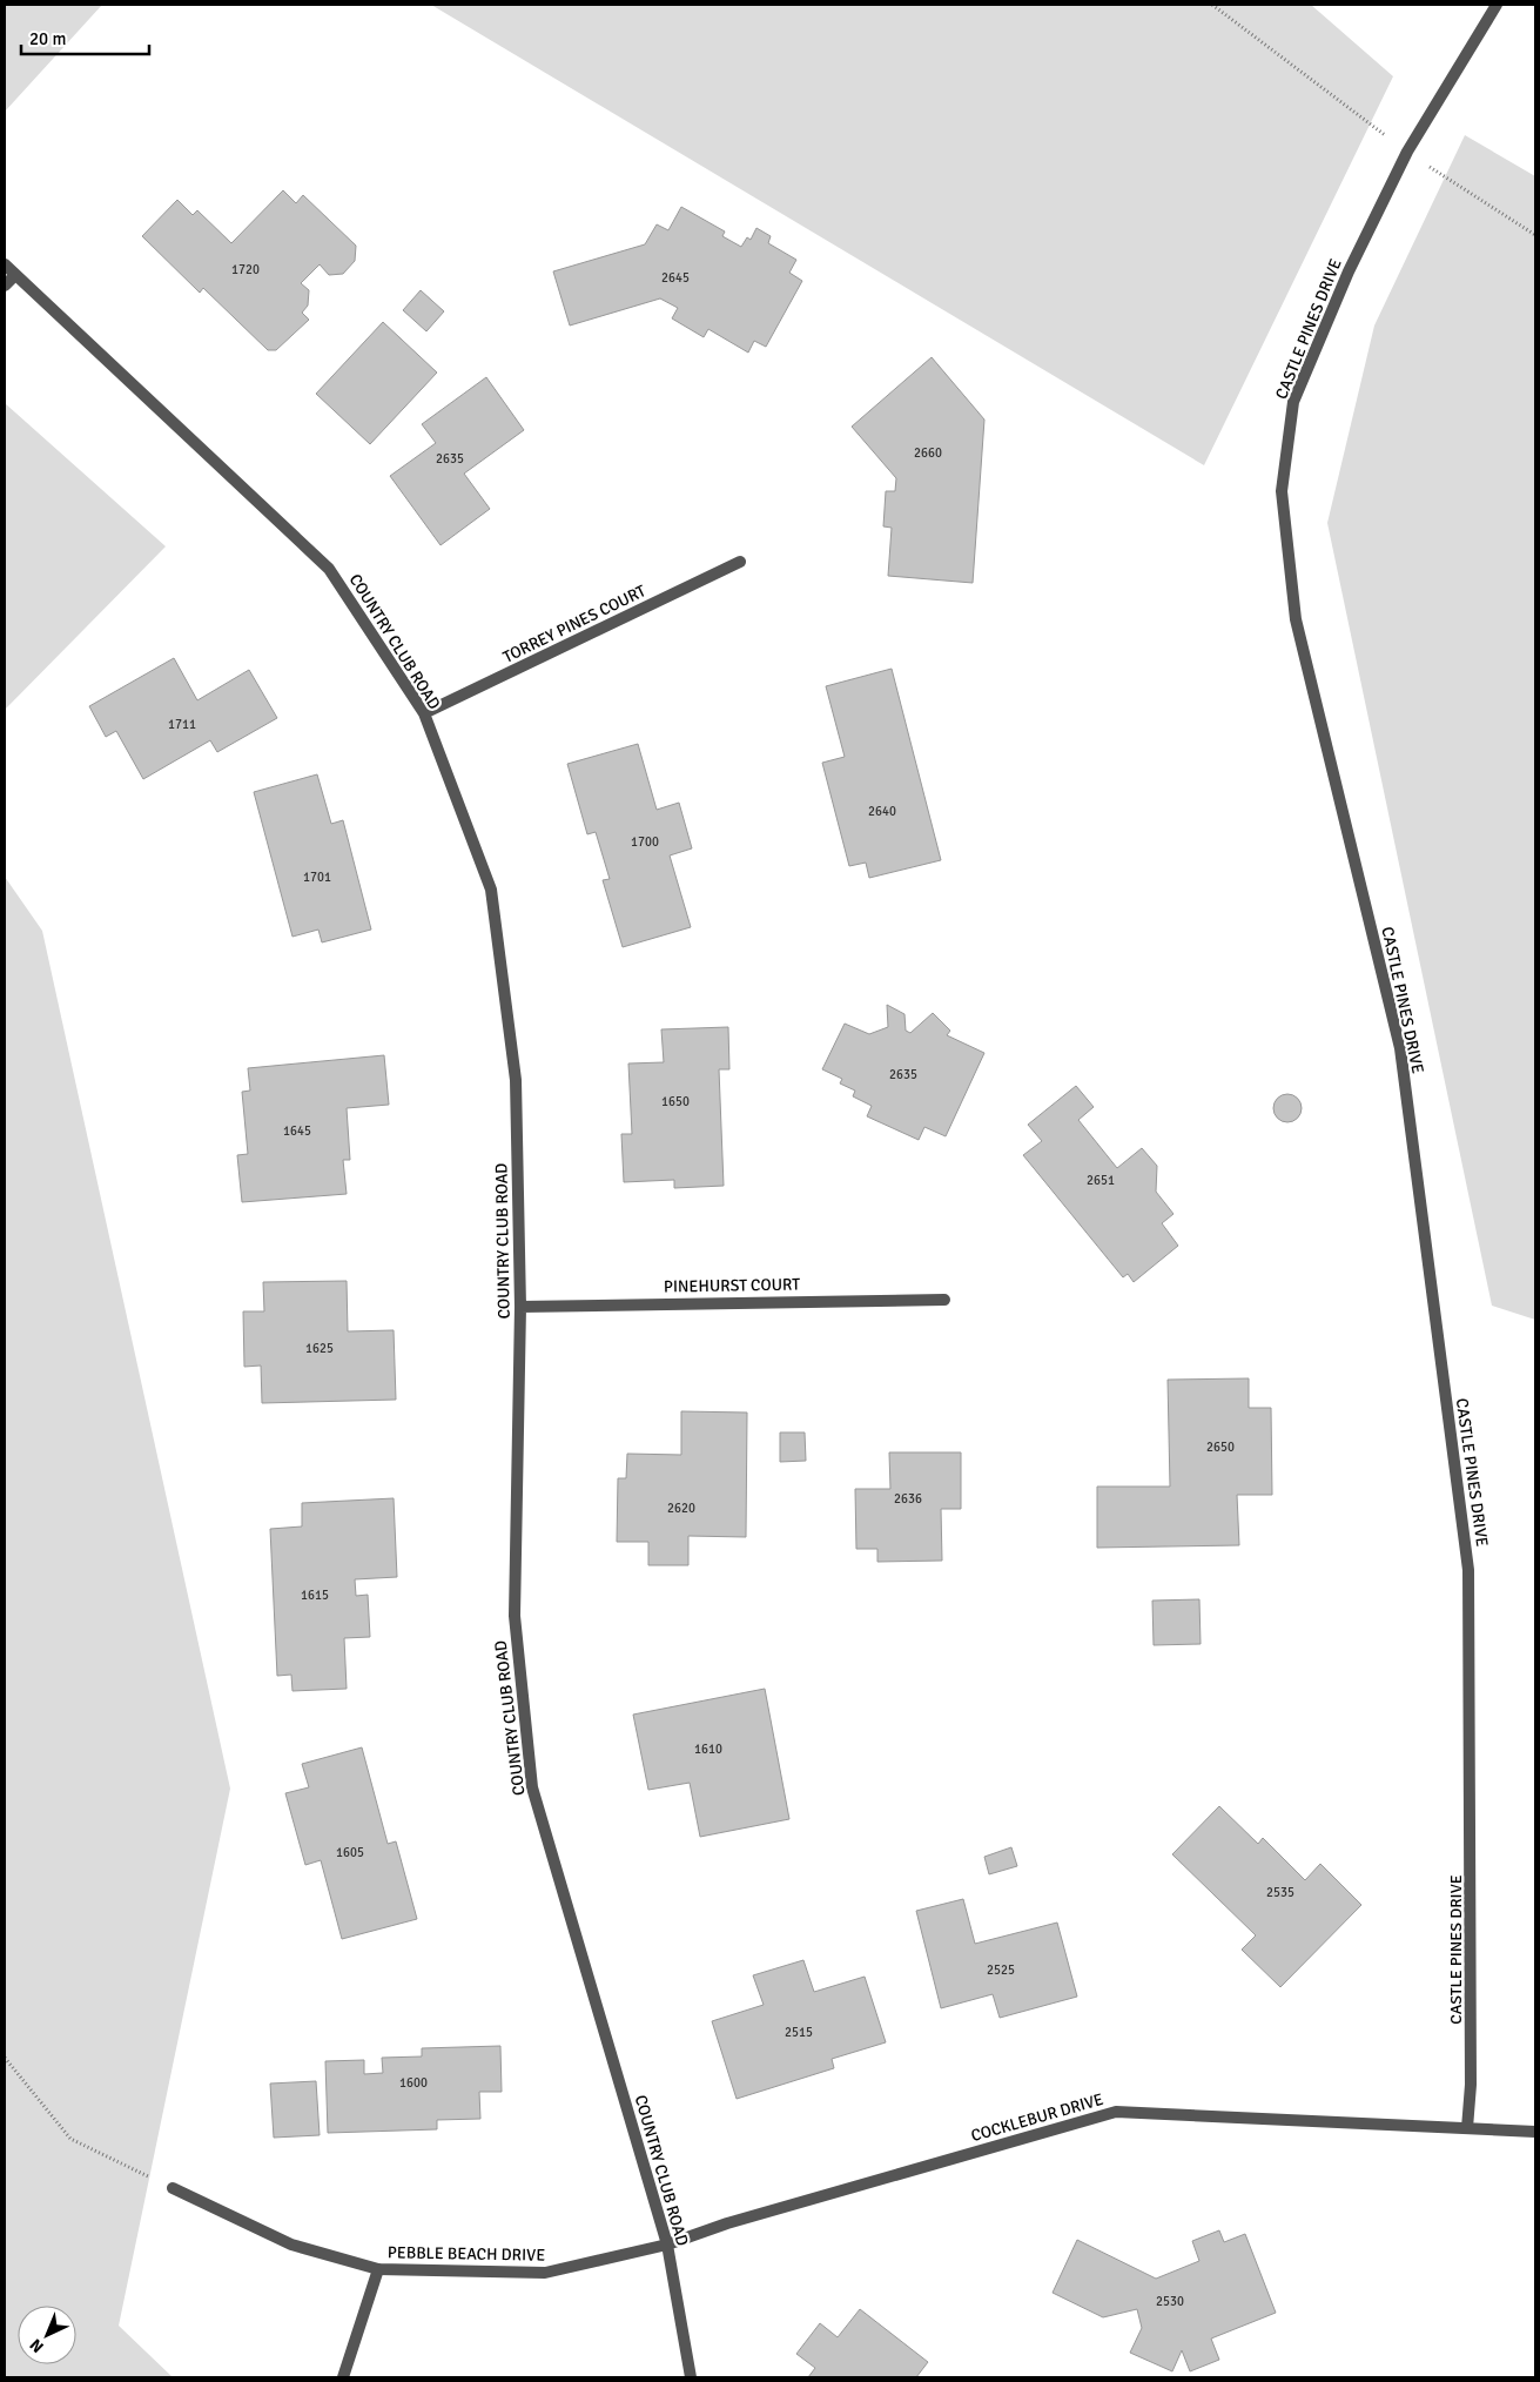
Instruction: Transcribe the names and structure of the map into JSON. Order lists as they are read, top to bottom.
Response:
{
  "streets": {
    "street": [
      "CASTLE PINES DRIVE",
      "TORREY PINES COURT",
      "COUNTRY CLUB ROAD",
      "PINEHURST COURT",
      "COCKLEBUR DRIVE",
      "PEBBLE BEACH DRIVE"
    ]
  },
  "crossings": [
    ["CASTLE PINES DRIVE", "COCKLEBUR DRIVE"],
    ["TORREY PINES COURT", "COUNTRY CLUB ROAD"],
    ["COUNTRY CLUB ROAD", "PINEHURST COURT"],
    ["COUNTRY CLUB ROAD", "COCKLEBUR DRIVE"],
    ["COUNTRY CLUB ROAD", "PEBBLE BEACH DRIVE"],
    ["COCKLEBUR DRIVE", "PEBBLE BEACH DRIVE"]
  ],
  "house_numbers": [
    "1720",
    "2645",
    "2660",
    "2635",
    "1711",
    "2640",
    "1700",
    "1701",
    "2635",
    "1650",
    "1645",
    "2651",
    "1625",
    "2650",
    "2636",
    "2620",
    "1615",
    "1610",
    "1605",
    "2535",
    "2525",
    "2515",
    "1600",
    "2530"
  ],
  "scale_bar": "20 m",
  "north": "bottom left"
}
